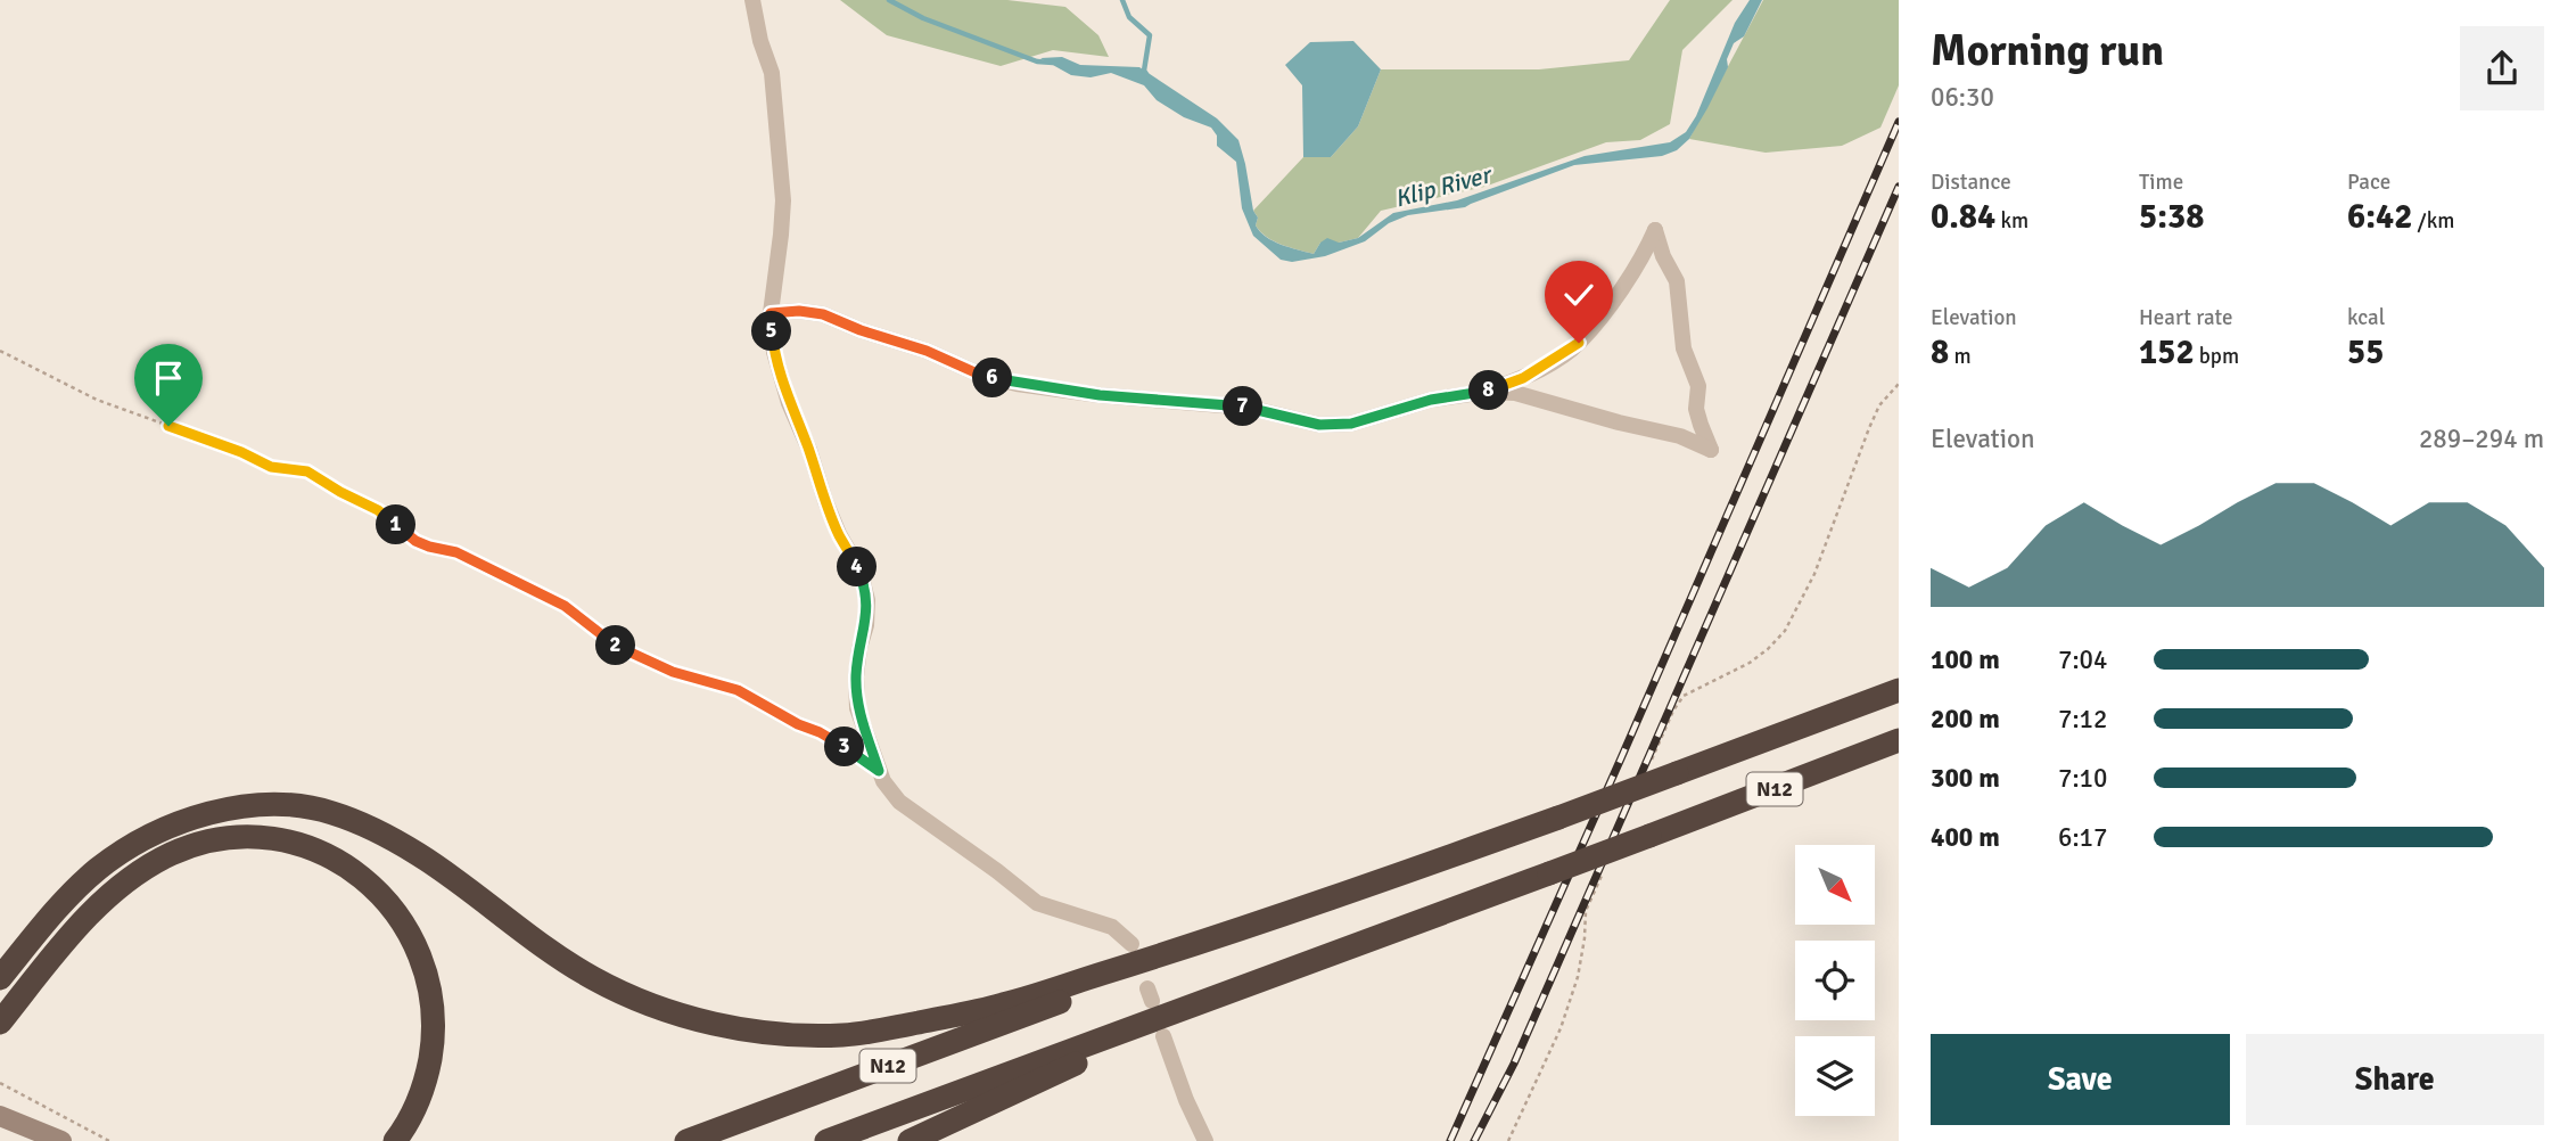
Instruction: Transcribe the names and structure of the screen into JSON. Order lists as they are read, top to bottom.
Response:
{
  "streets": {
    "highway": ["N12"]
  },
  "water": ["Klip River"],
  "north": "bottom right",
  "page": {
    "heading": ["Morning run", "06:30"],
    "stats": [
      ["Distance", "0.84 km"],
      ["Time", "5:38"],
      ["Pace", "6:42 /km"],
      ["Elevation", "8 m"],
      ["Heart rate", "152 bpm"],
      ["kcal", "55"]
    ],
    "pins": [
      "5",
      "6",
      "8",
      "7",
      "1",
      "4",
      "2",
      "3"
    ],
    "chart": ["Elevation", "289–294 m"],
    "list": [
      {
        "name": "100 m",
        "note": "7:04"
      },
      {
        "name": "200 m",
        "note": "7:12"
      },
      {
        "name": "300 m",
        "note": "7:10"
      },
      {
        "name": "400 m",
        "note": "6:17"
      }
    ],
    "buttons": ["Save", "Share"]
  }
}
